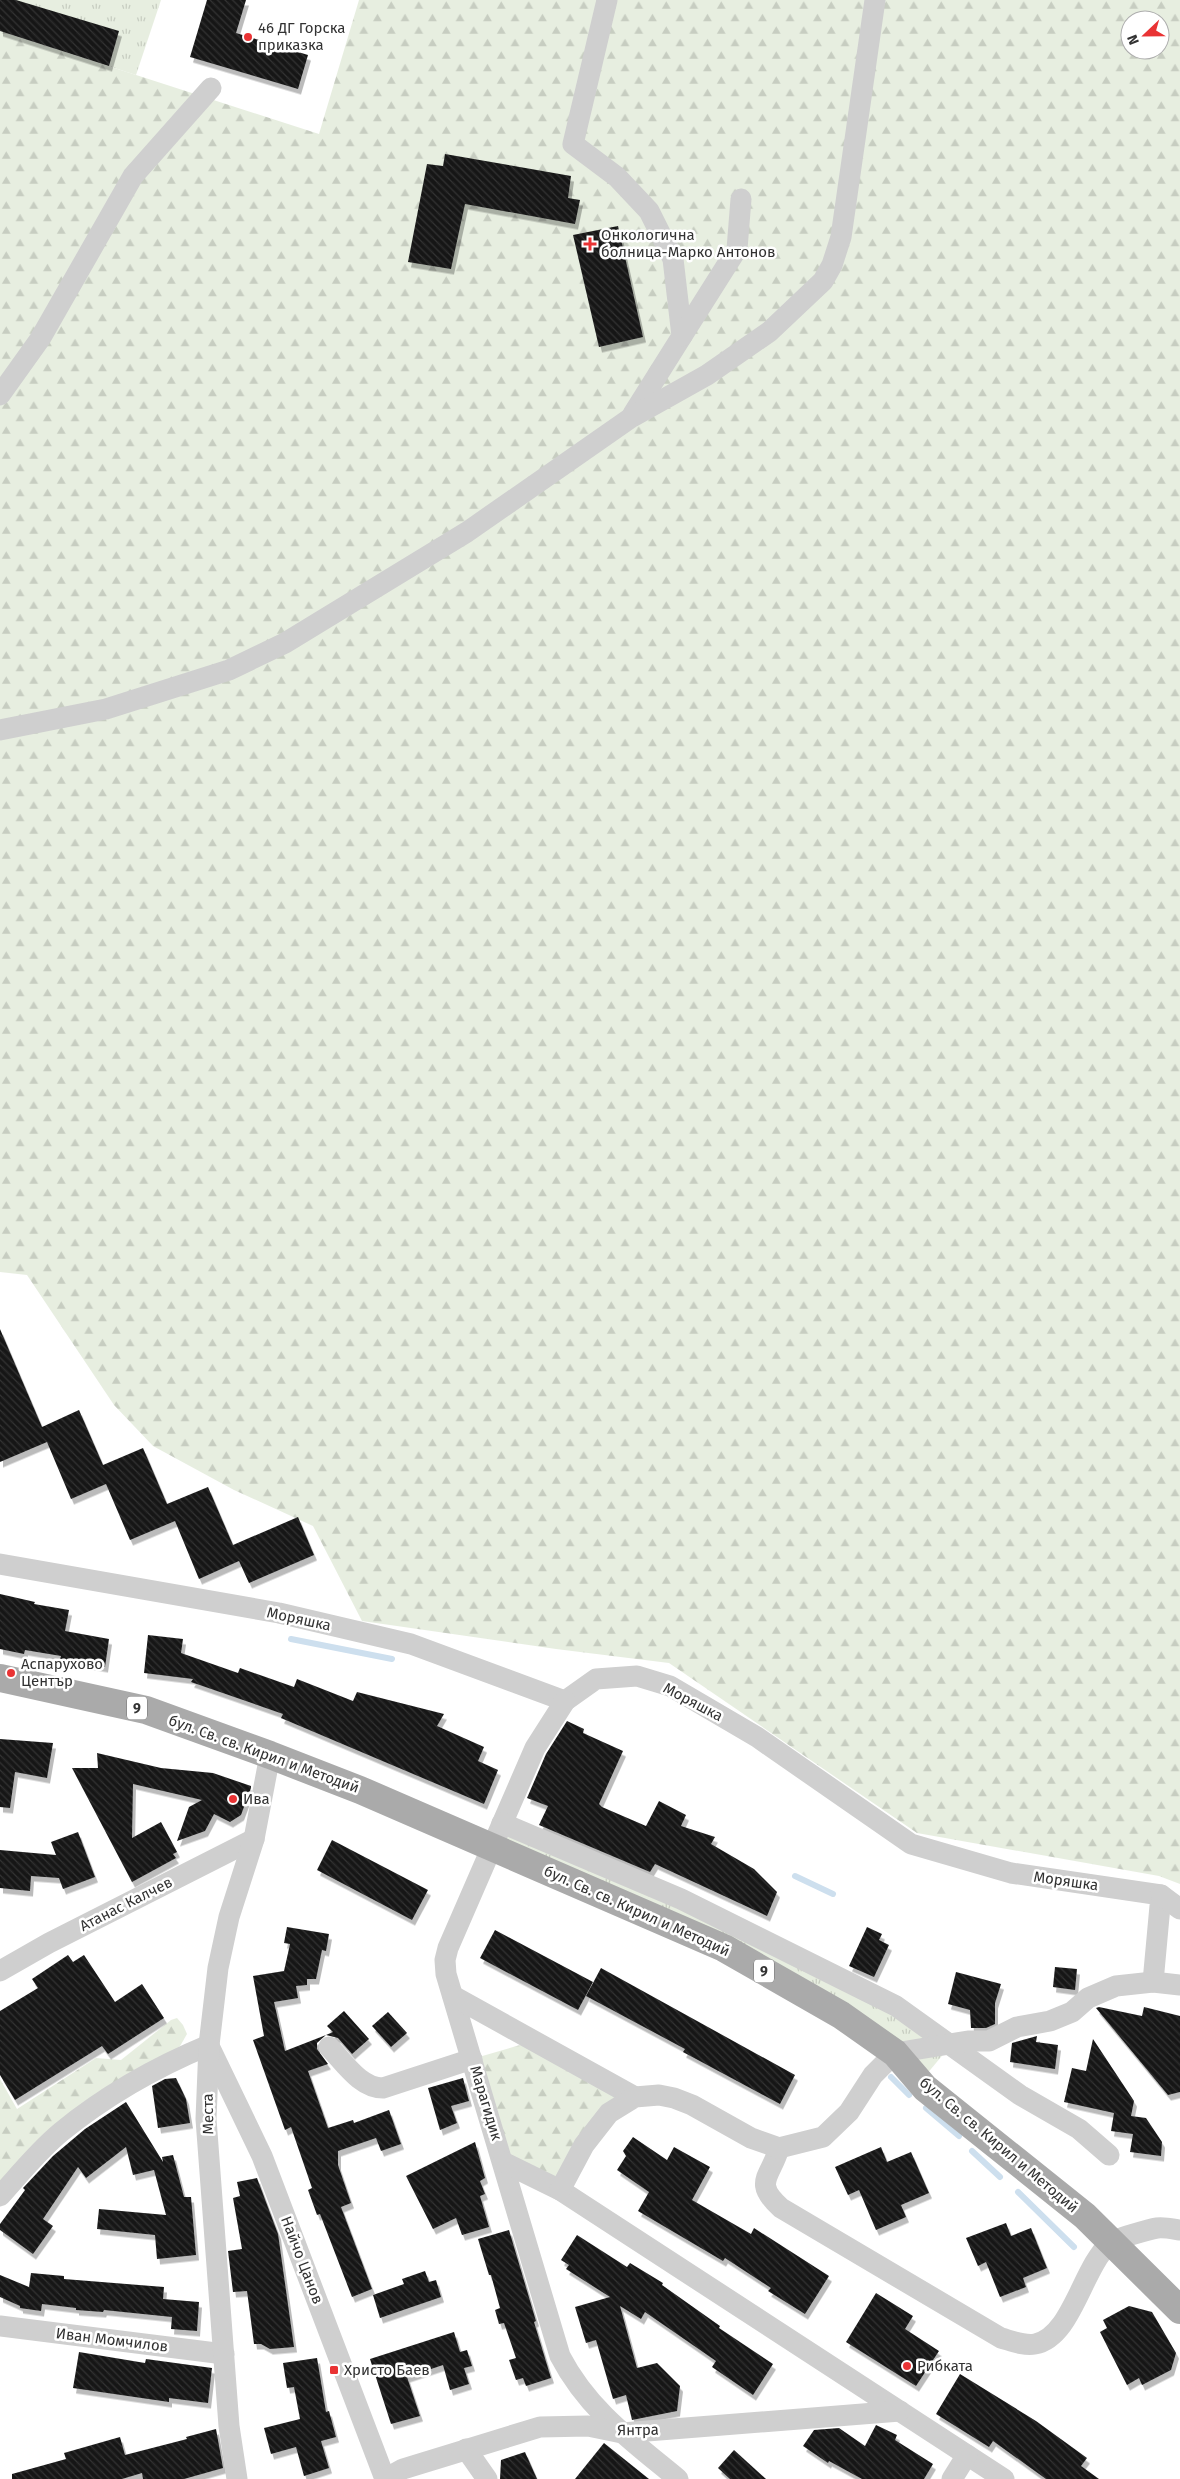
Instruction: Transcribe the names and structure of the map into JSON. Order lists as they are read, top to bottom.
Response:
{
  "streets": {
    "main road": ["9", "бул. Св. св. Кирил и Методий"],
    "street": [
      "Моряшка",
      "Атанас Калчев",
      "Марагидик",
      "Места",
      "Найчо Цанов",
      "Иван Момчилов",
      "Янтра"
    ]
  },
  "crossings": [
    ["Моряшка", "Марагидик"],
    ["бул. Св. св. Кирил и Методий", "Марагидик"],
    ["бул. Св. св. Кирил и Методий", "Места"],
    ["Атанас Калчев", "Места"],
    ["Марагидик", "Янтра"],
    ["Места", "Найчо Цанов"],
    ["Места", "Иван Момчилов"],
    ["Найчо Цанов", "Янтра"]
  ],
  "places": {
    "other": [
      "46 ДГ Горска приказка",
      "Аспарухово Център",
      "Ива",
      "Рибката"
    ],
    "health": ["Онкологична болница-Марко Антонов"],
    "transit": ["Христо Баев"]
  },
  "north": "left"
}
